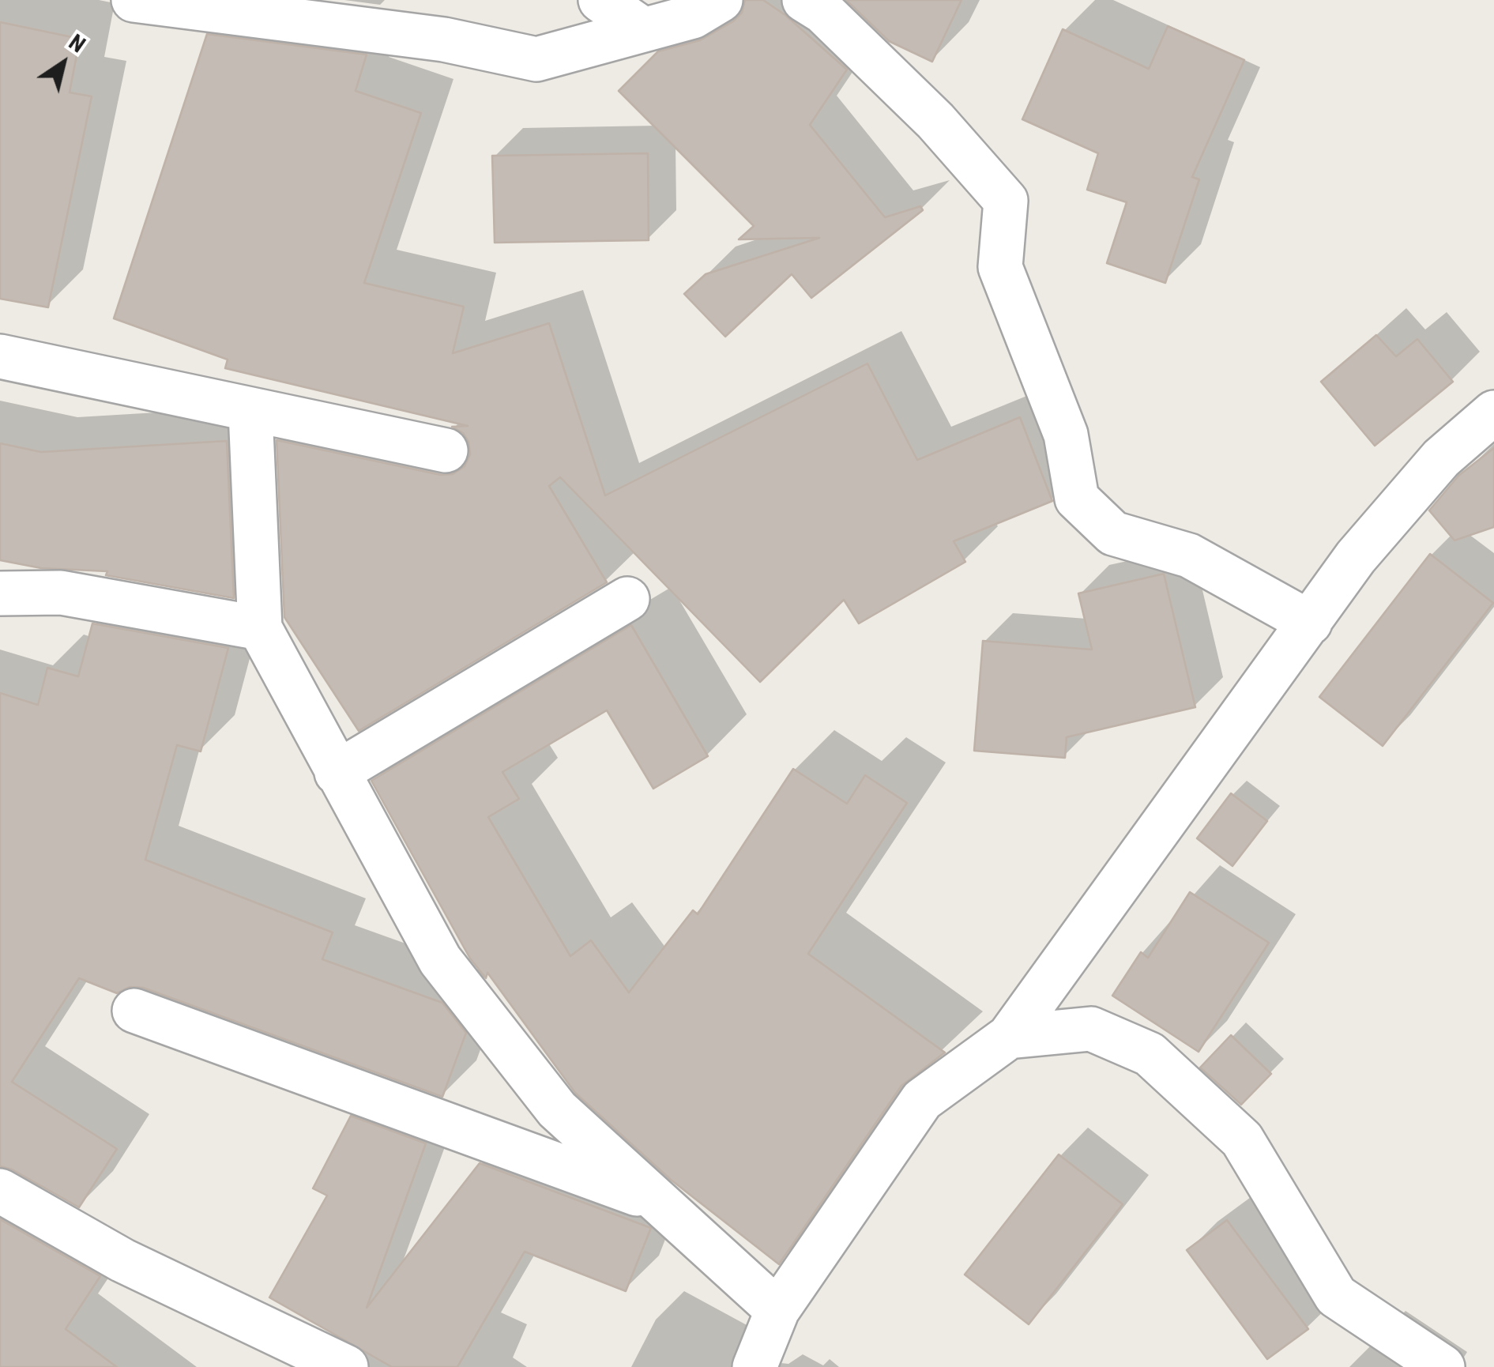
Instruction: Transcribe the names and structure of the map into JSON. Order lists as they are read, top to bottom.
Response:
{
  "north": "top right"
}
